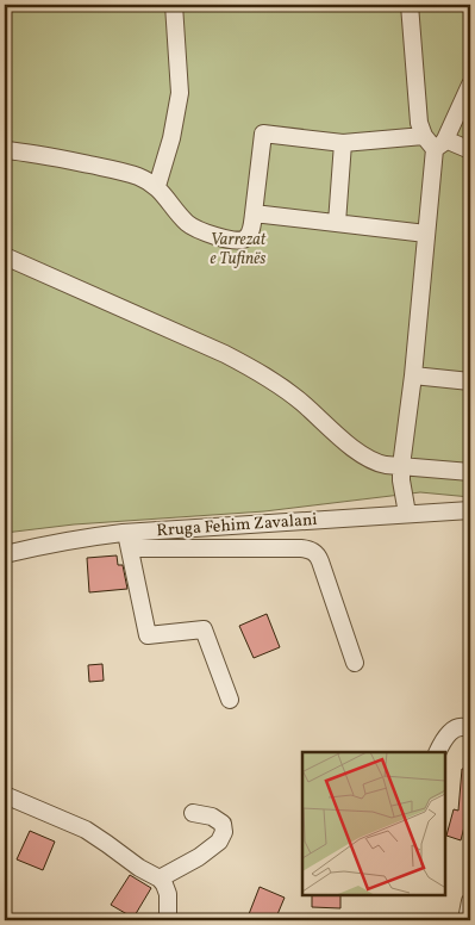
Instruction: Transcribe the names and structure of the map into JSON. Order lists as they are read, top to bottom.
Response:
{
  "streets": {
    "street": ["Rruga Fehim Zavalani"]
  },
  "parks": ["Varrezat e Tufinës"]
}
